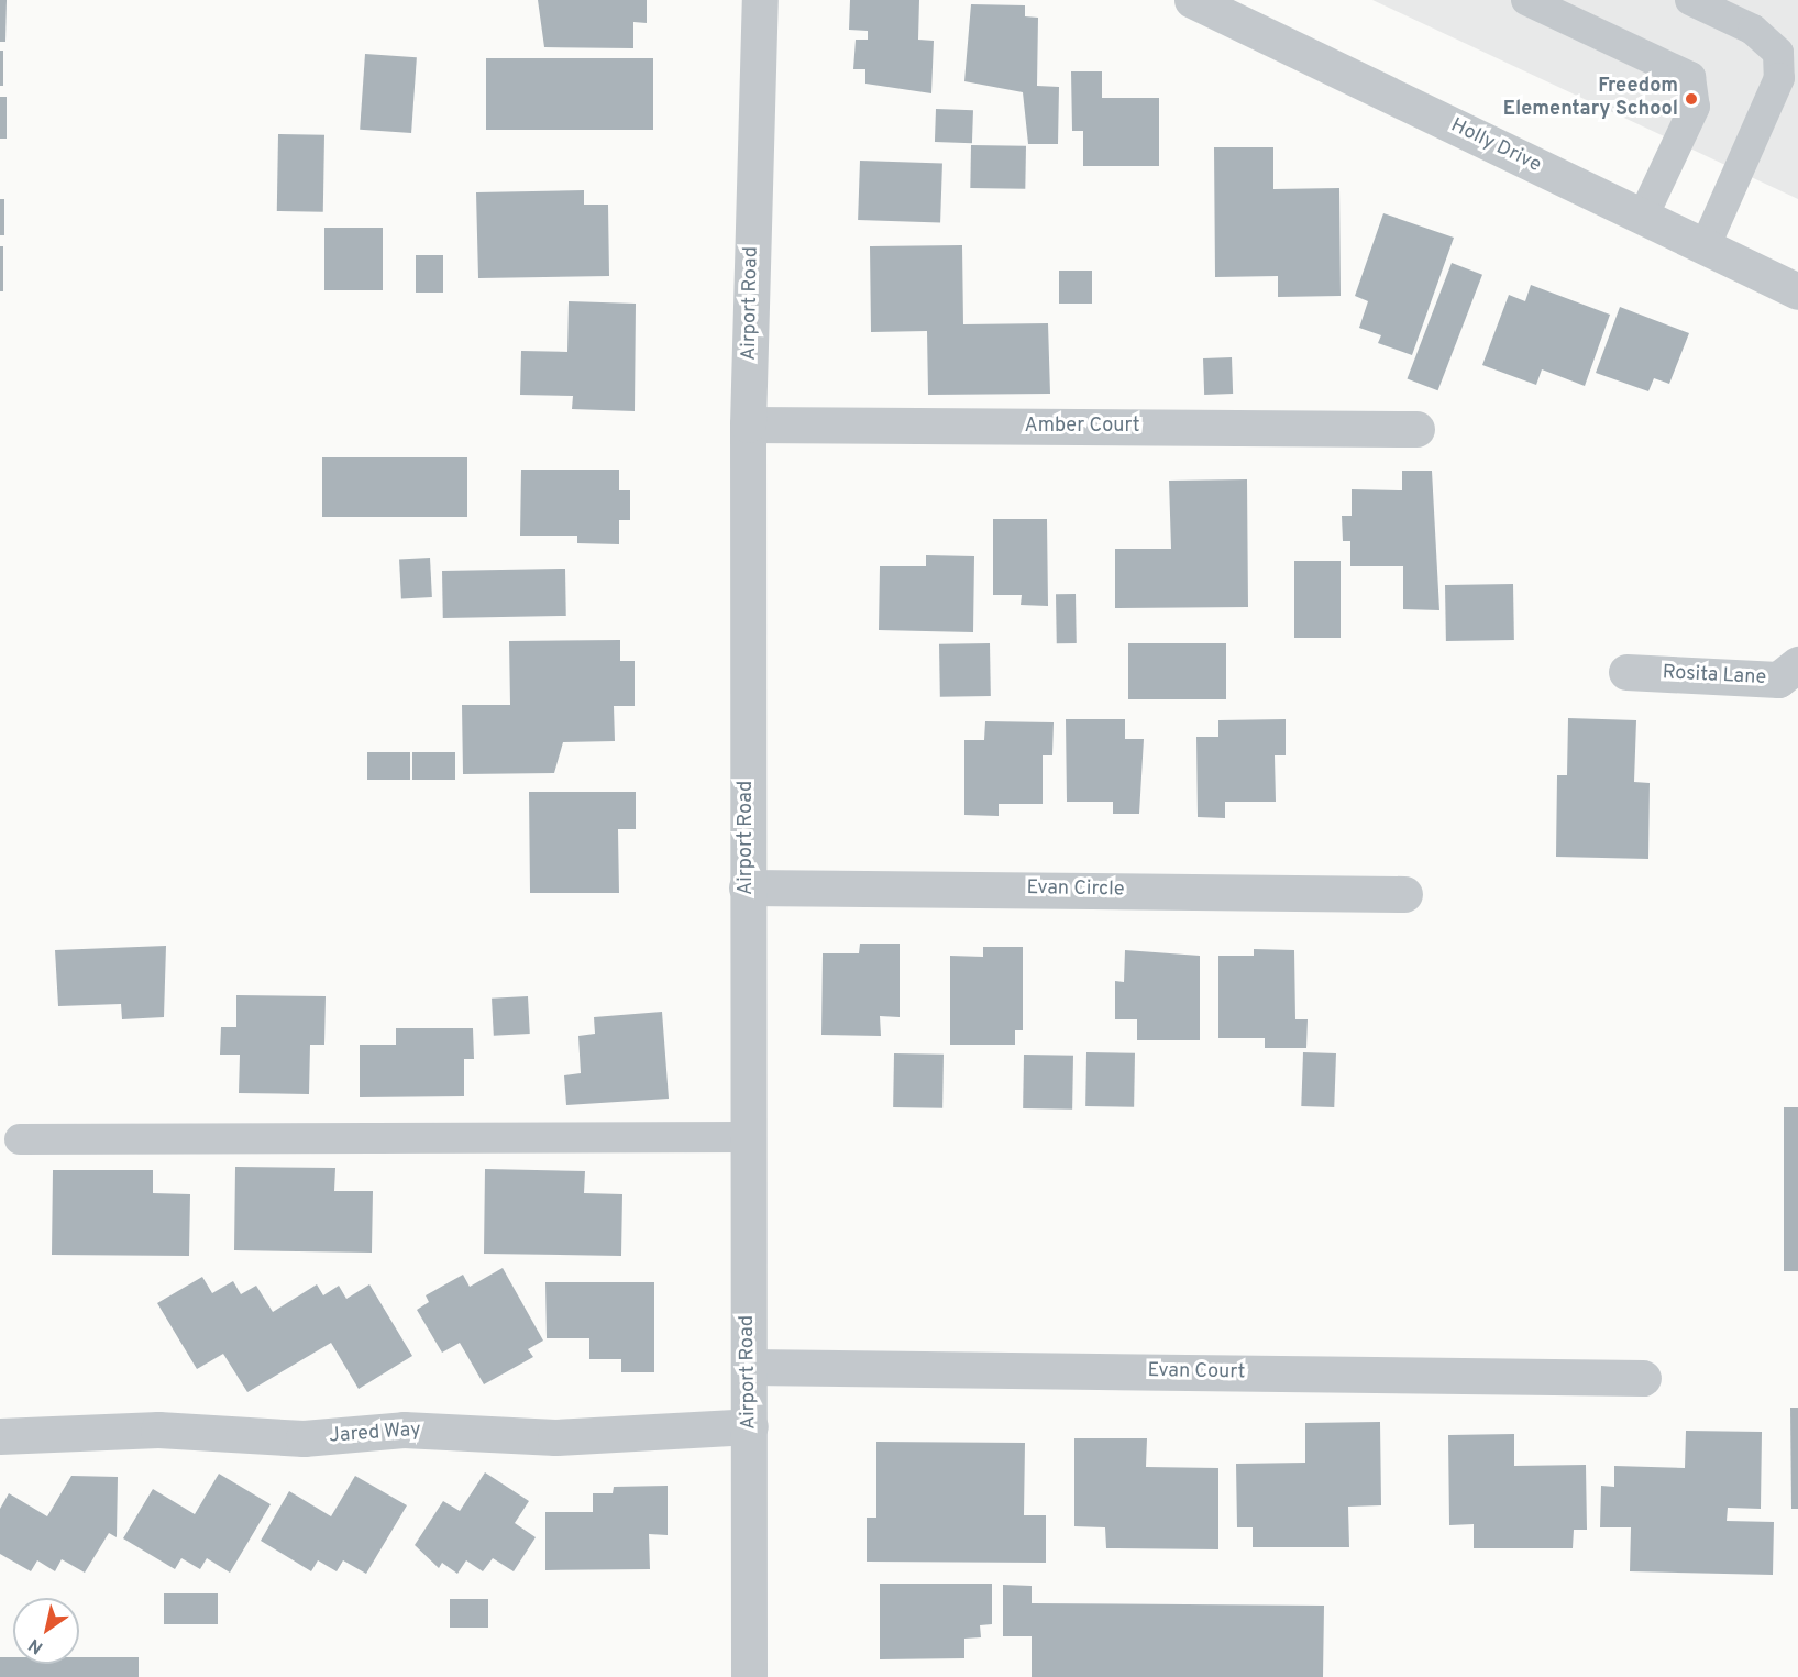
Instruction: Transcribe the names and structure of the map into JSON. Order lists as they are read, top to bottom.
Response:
{
  "streets": {
    "street": [
      "Holly Drive",
      "Airport Road",
      "Amber Court",
      "Rosita Lane",
      "Evan Circle",
      "Evan Court",
      "Jared Way"
    ]
  },
  "crossings": [
    ["Airport Road", "Amber Court"],
    ["Airport Road", "Evan Circle"],
    ["Airport Road", "Evan Court"],
    ["Airport Road", "Jared Way"]
  ],
  "places": ["Freedom Elementary School"],
  "north": "bottom left"
}
